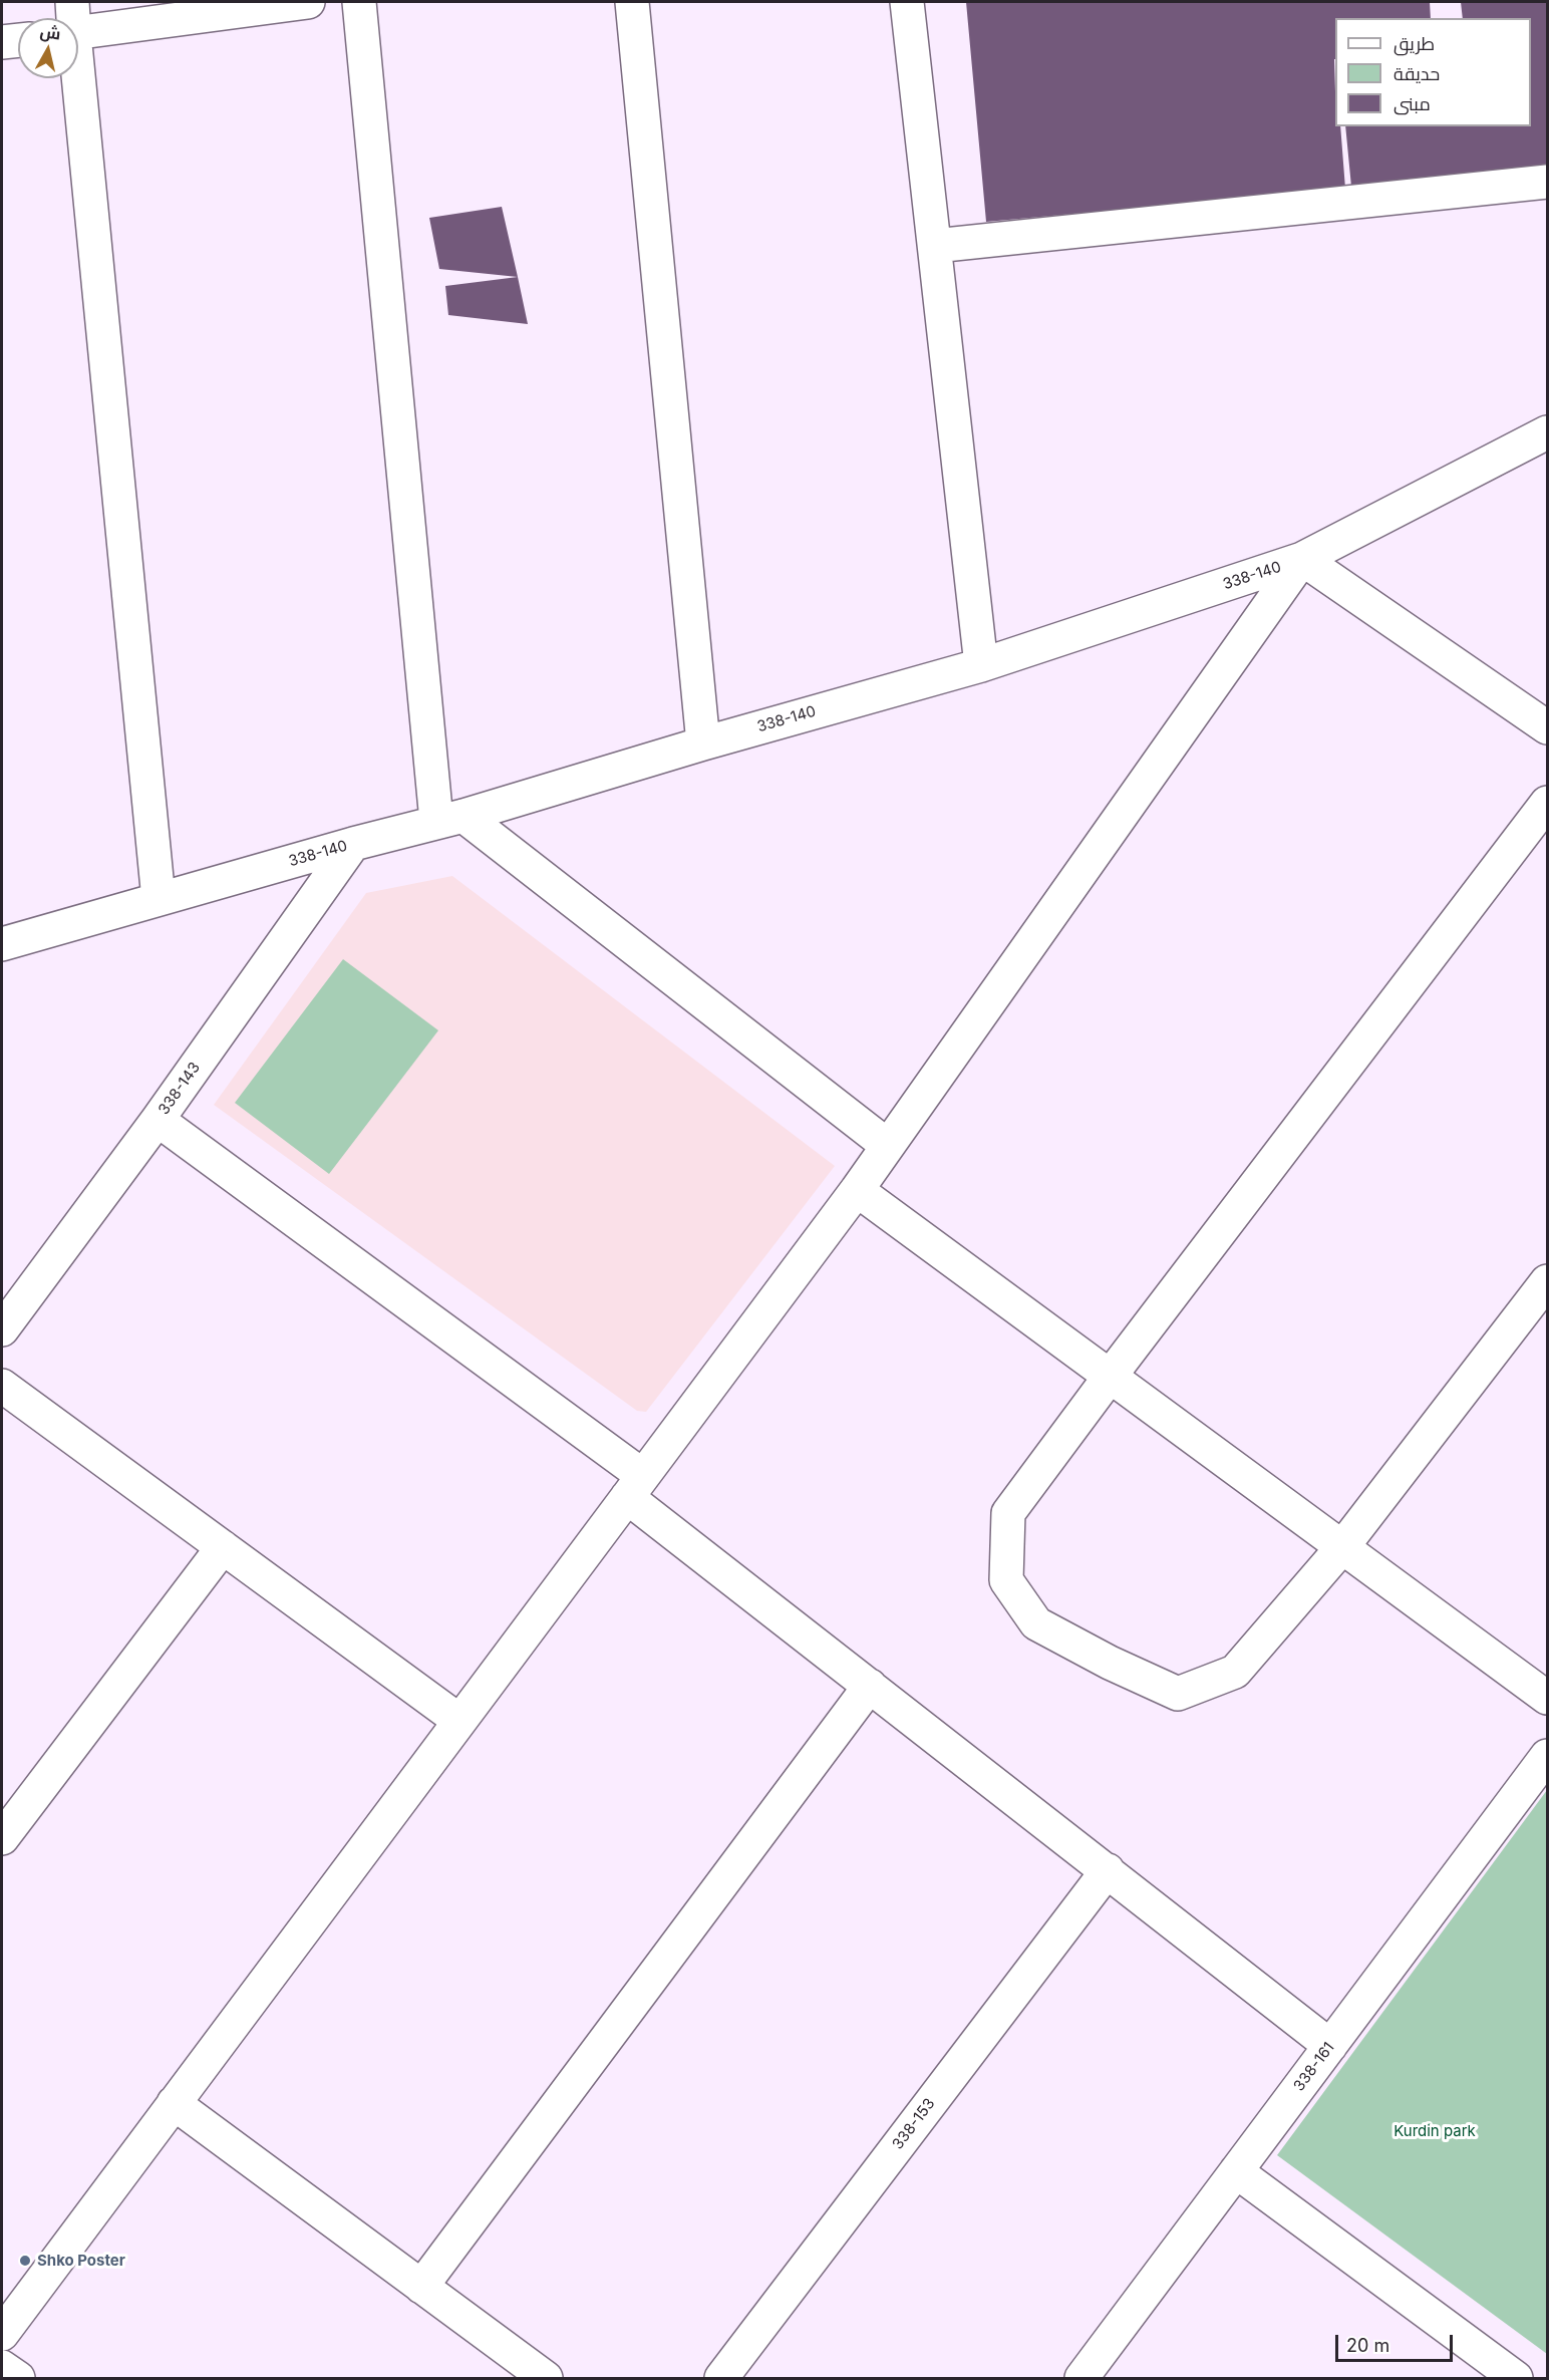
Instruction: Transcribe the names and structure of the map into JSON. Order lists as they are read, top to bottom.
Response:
{
  "streets": {
    "street": [
      "338-140",
      "338-143",
      "338-161",
      "338-153"
    ]
  },
  "crossings": [
    ["338-140", "338-143"]
  ],
  "parks": ["Kurdin park"],
  "places": ["Shko Poster"],
  "legend": ["طريق", "حديقة", "مبنى"],
  "scale_bar": "20 m",
  "north": "top"
}
